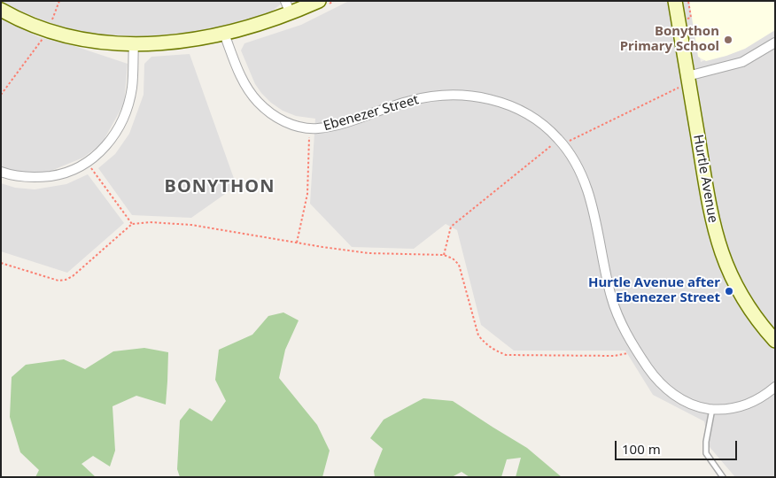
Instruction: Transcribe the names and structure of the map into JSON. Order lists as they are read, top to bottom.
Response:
{
  "streets": {
    "street": ["Ebenezer Street", "Hurtle Avenue"]
  },
  "districts": ["BONYTHON"],
  "places": ["Bonython Primary School", "Hurtle Avenue after Ebenezer Street"],
  "scale_bar": "100 m"
}
